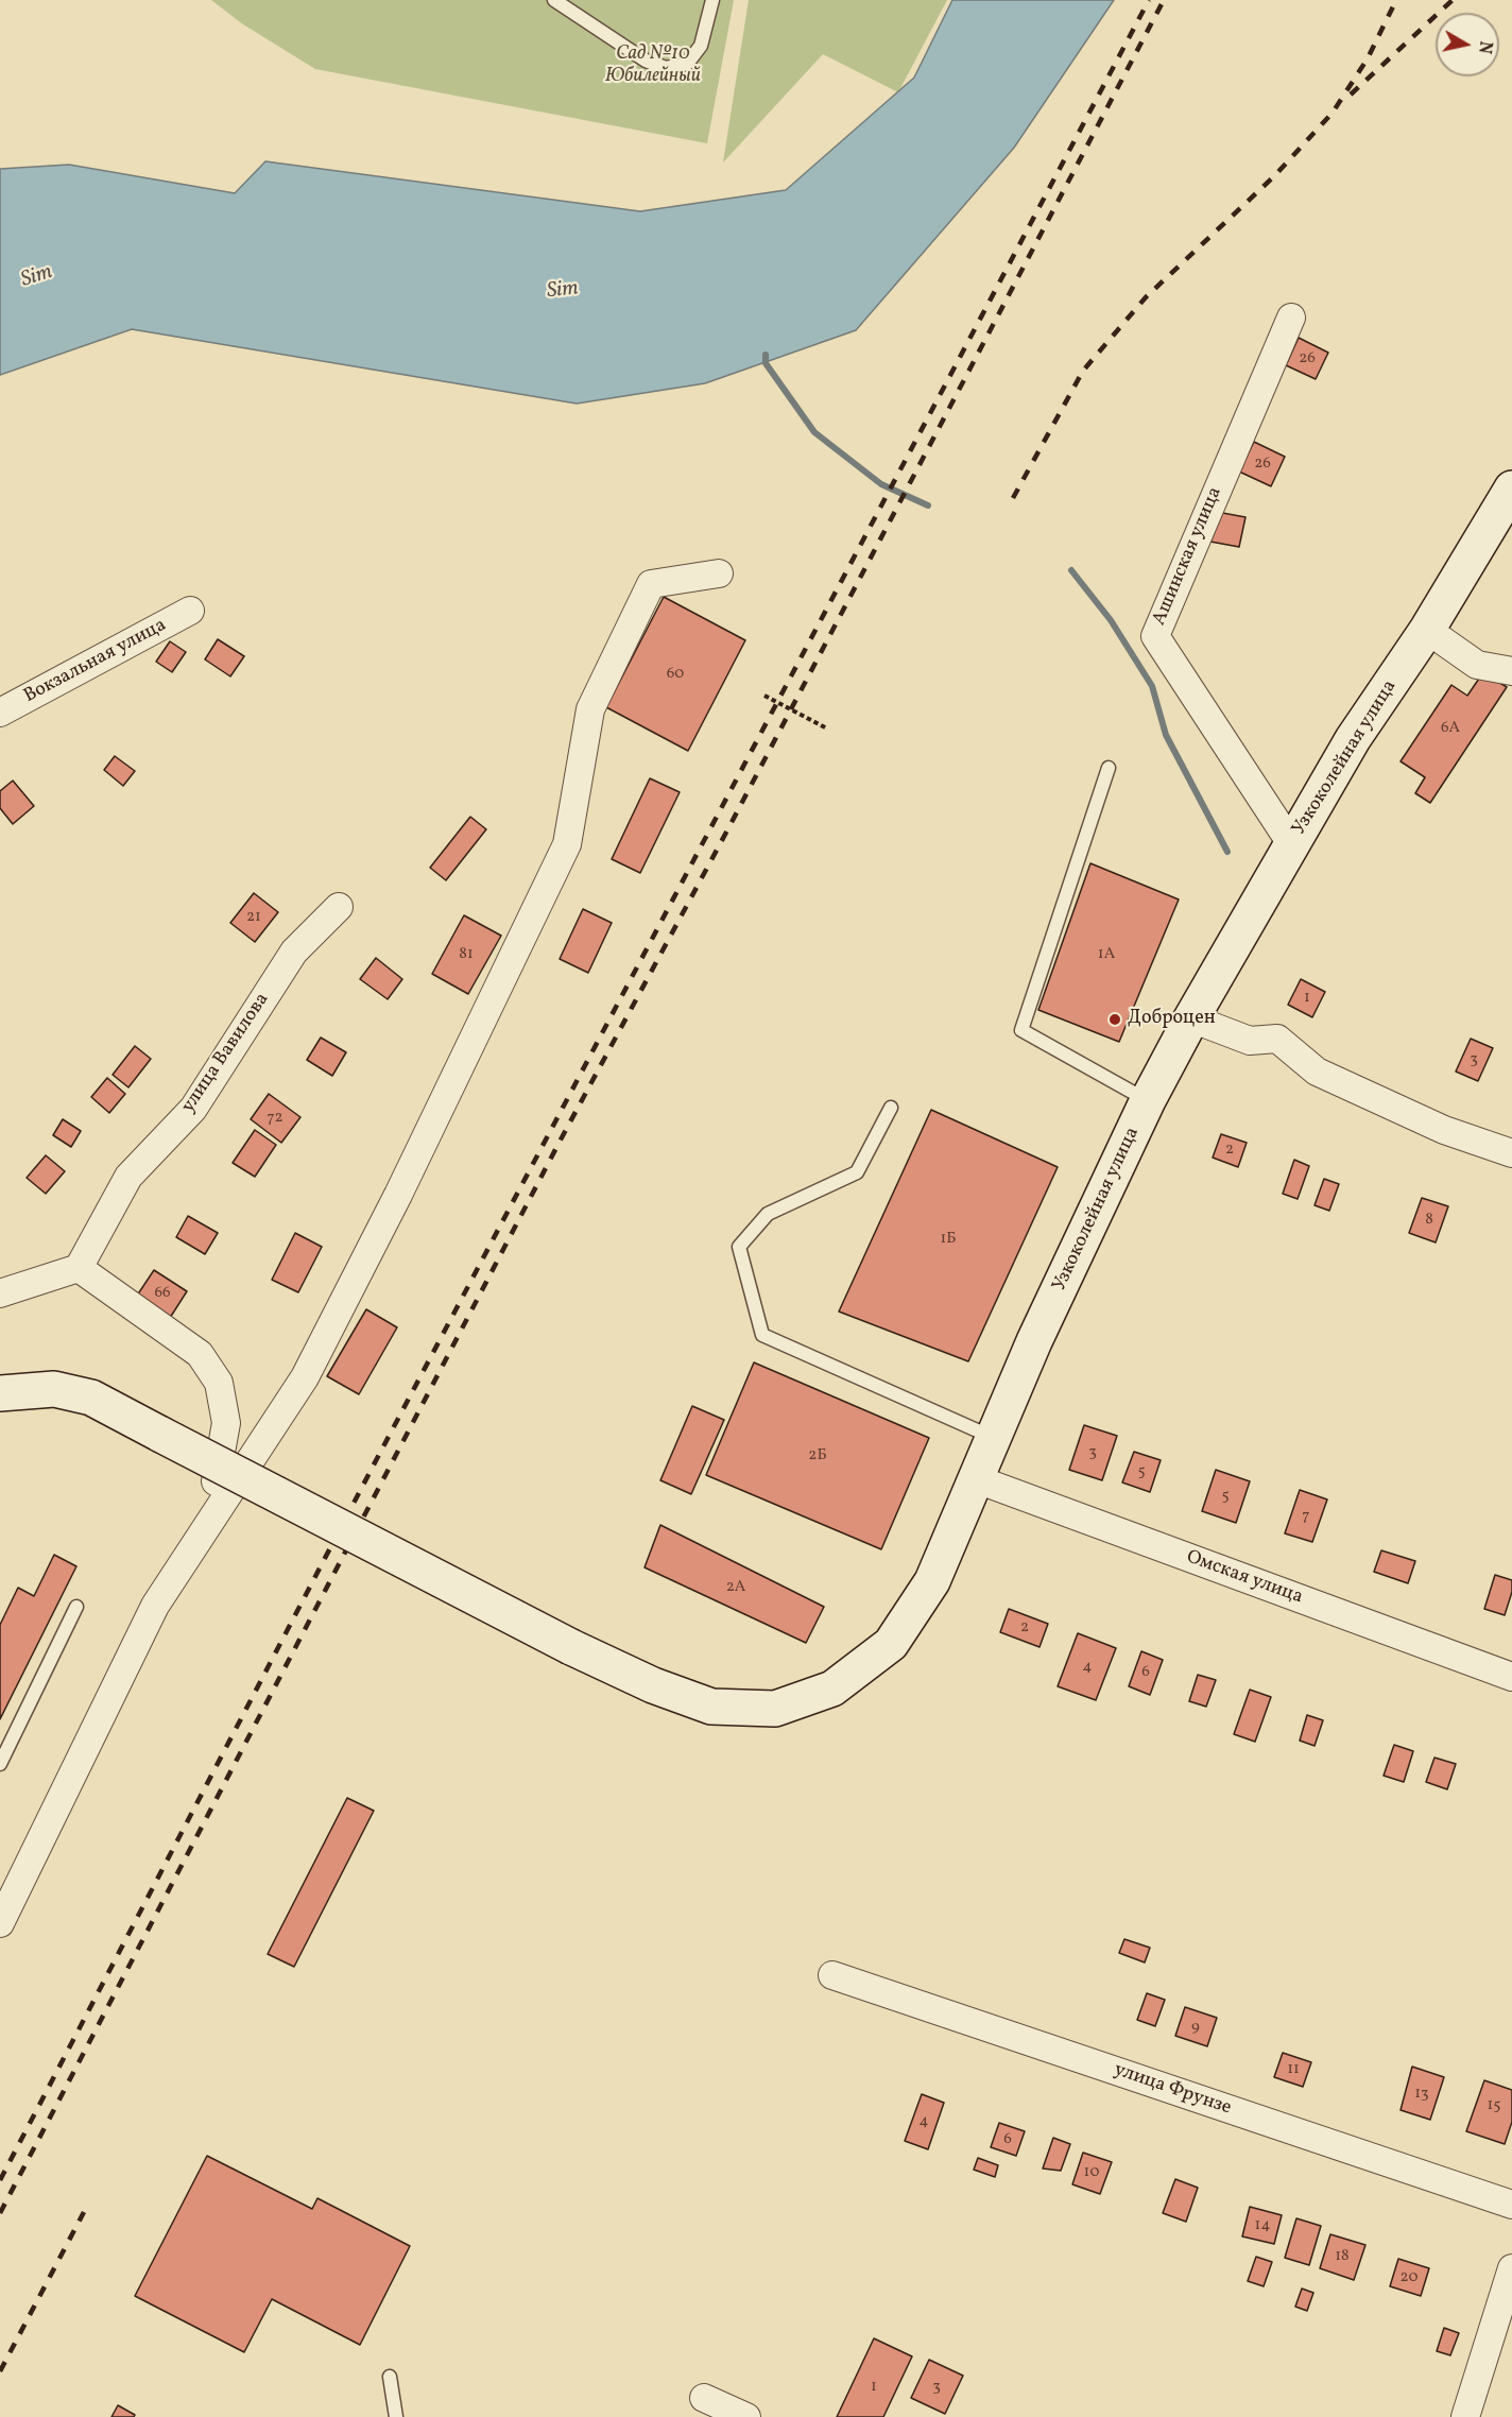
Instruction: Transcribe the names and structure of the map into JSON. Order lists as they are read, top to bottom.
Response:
{
  "streets": {
    "street": [
      "Ашинская улица",
      "Вокзальная улица",
      "Узкоколейная улица",
      "улица Вавилова",
      "Омская улица",
      "улица Фрунзе"
    ]
  },
  "crossings": [
    ["Ашинская улица", "Узкоколейная улица"],
    ["Узкоколейная улица", "Омская улица"]
  ],
  "water": ["Sim"],
  "parks": ["Сад №10 Юбилейный"],
  "places": ["Доброцен"],
  "house_numbers": [
    "26",
    "26",
    "60",
    "6А",
    "21",
    "81",
    "1А",
    "1",
    "3",
    "72",
    "2",
    "8",
    "1Б",
    "66",
    "3",
    "2Б",
    "5",
    "5",
    "7",
    "2А",
    "2",
    "4",
    "6",
    "9",
    "11",
    "13",
    "15",
    "4",
    "6",
    "10",
    "14",
    "18",
    "20",
    "1",
    "3"
  ],
  "north": "right"
}
